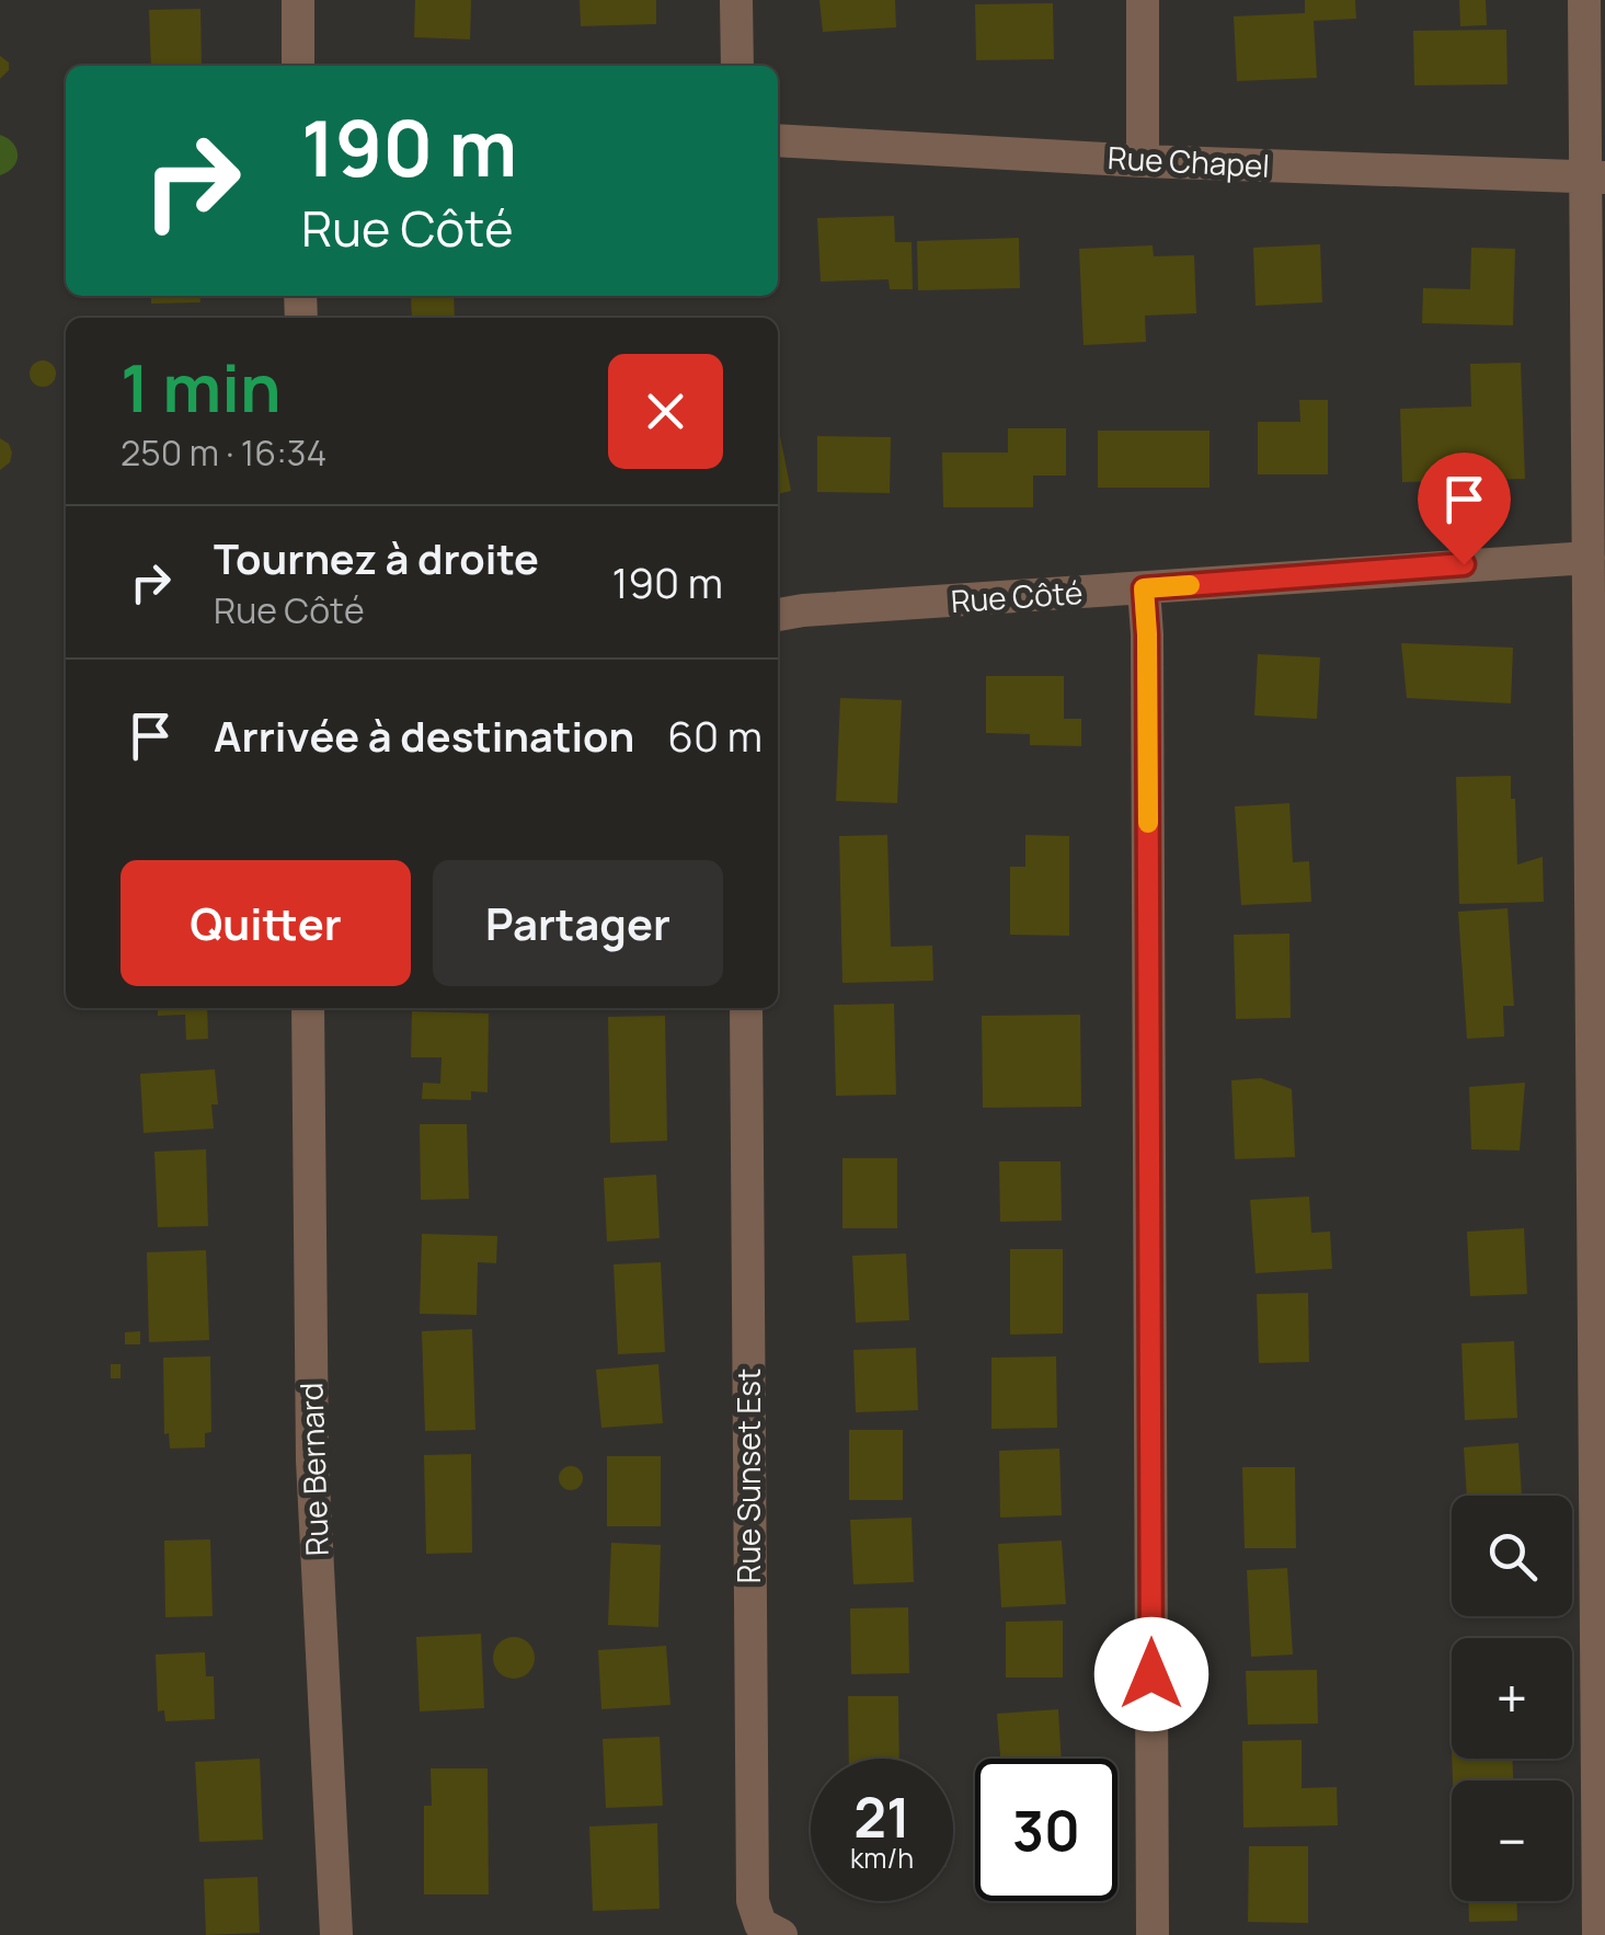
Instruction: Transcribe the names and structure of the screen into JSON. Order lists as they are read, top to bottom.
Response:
{
  "streets": {
    "street": [
      "Rue Chapel",
      "Rue Côté",
      "Rue Bernard",
      "Rue Sunset Est"
    ]
  },
  "page": {
    "turn": ["190 m", "Rue Côté"],
    "heading": ["1 min", "250 m · 16:34"],
    "list": [
      {
        "name": "Tournez à droite",
        "note": "Rue Côté",
        "value": "190 m"
      },
      {
        "name": "Arrivée à destination",
        "value": "60 m"
      }
    ],
    "buttons": ["Quitter", "Partager"],
    "map_buttons": ["+", "−"],
    "speed": "21 km/h",
    "limit": "30"
  }
}
